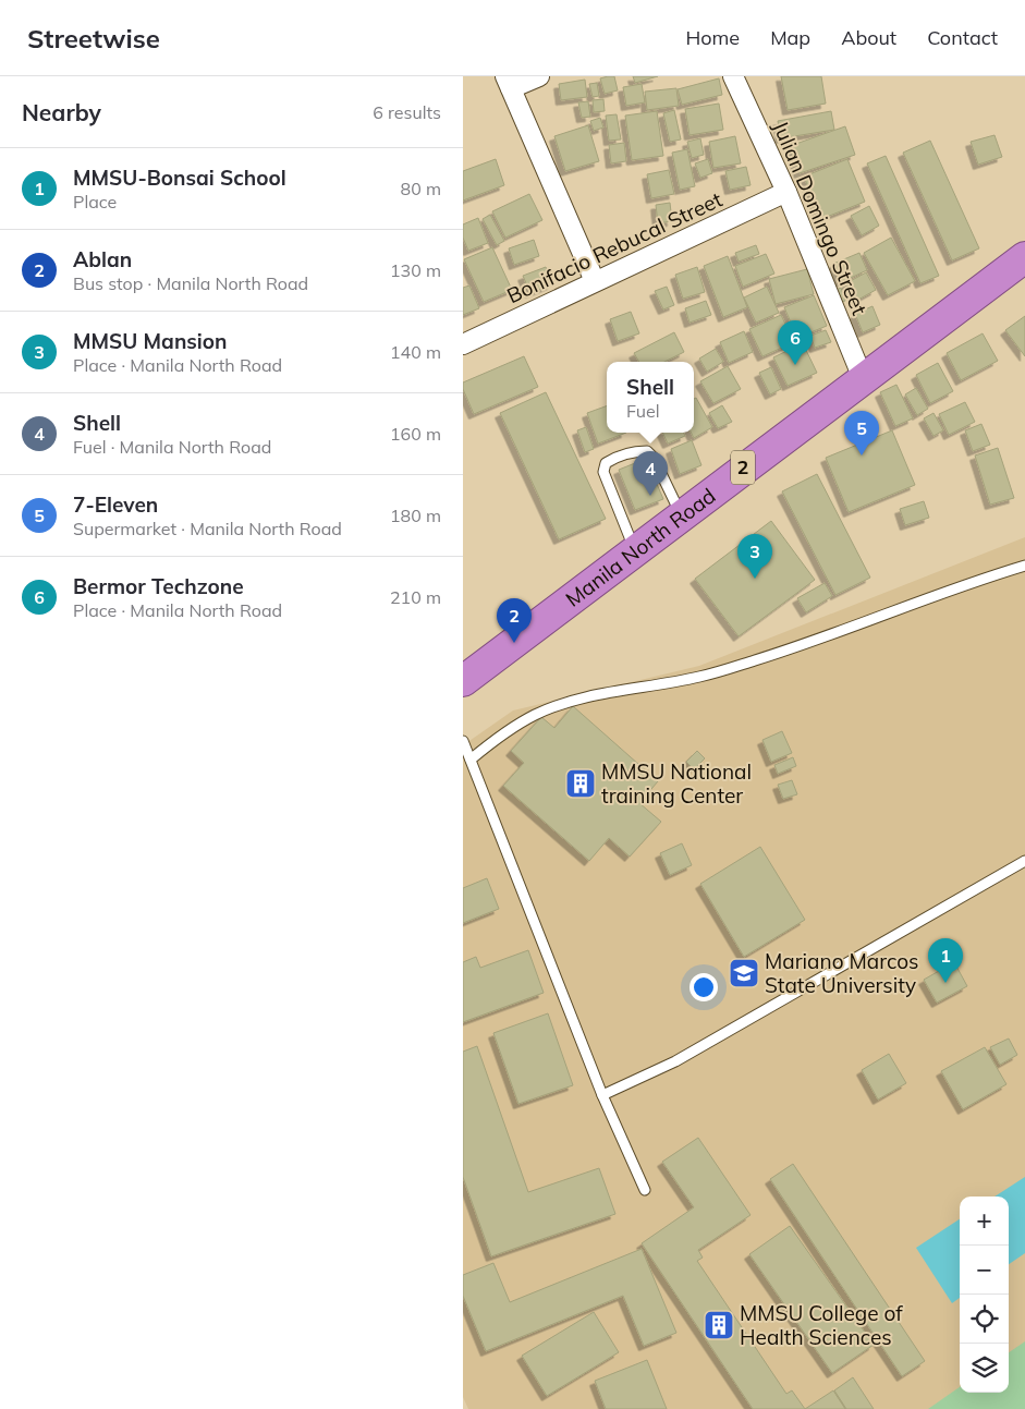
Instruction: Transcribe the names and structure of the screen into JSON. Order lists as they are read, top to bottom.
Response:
{
  "streets": {
    "highway": ["2", "Manila North Road"],
    "street": ["Julian Domingo Street", "Bonifacio Rebucal Street"]
  },
  "crossings": [
    ["Julian Domingo Street", "Bonifacio Rebucal Street"],
    ["Julian Domingo Street", "Manila North Road"]
  ],
  "places": {
    "building": ["MMSU National training Center", "MMSU College of Health Sciences"],
    "school or university": ["Mariano Marcos State University"]
  },
  "page": {
    "header": "Streetwise",
    "nav": [
      "Home",
      "Map",
      "About",
      "Contact"
    ],
    "heading": ["Nearby", "6 results"],
    "list": [
      {
        "mark": "1",
        "name": "MMSU-Bonsai School",
        "note": "Place",
        "value": "80 m"
      },
      {
        "mark": "2",
        "name": "Ablan",
        "note": "Bus stop · Manila North Road",
        "value": "130 m"
      },
      {
        "mark": "3",
        "name": "MMSU Mansion",
        "note": "Place · Manila North Road",
        "value": "140 m"
      },
      {
        "mark": "4",
        "name": "Shell",
        "note": "Fuel · Manila North Road",
        "value": "160 m"
      },
      {
        "mark": "5",
        "name": "7-Eleven",
        "note": "Supermarket · Manila North Road",
        "value": "180 m"
      },
      {
        "mark": "6",
        "name": "Bermor Techzone",
        "note": "Place · Manila North Road",
        "value": "210 m"
      }
    ],
    "pins": [
      "6",
      "5",
      "4",
      "3",
      "2",
      "1"
    ],
    "popup": ["Shell", "Fuel"],
    "map_buttons": ["+", "−"]
  }
}
